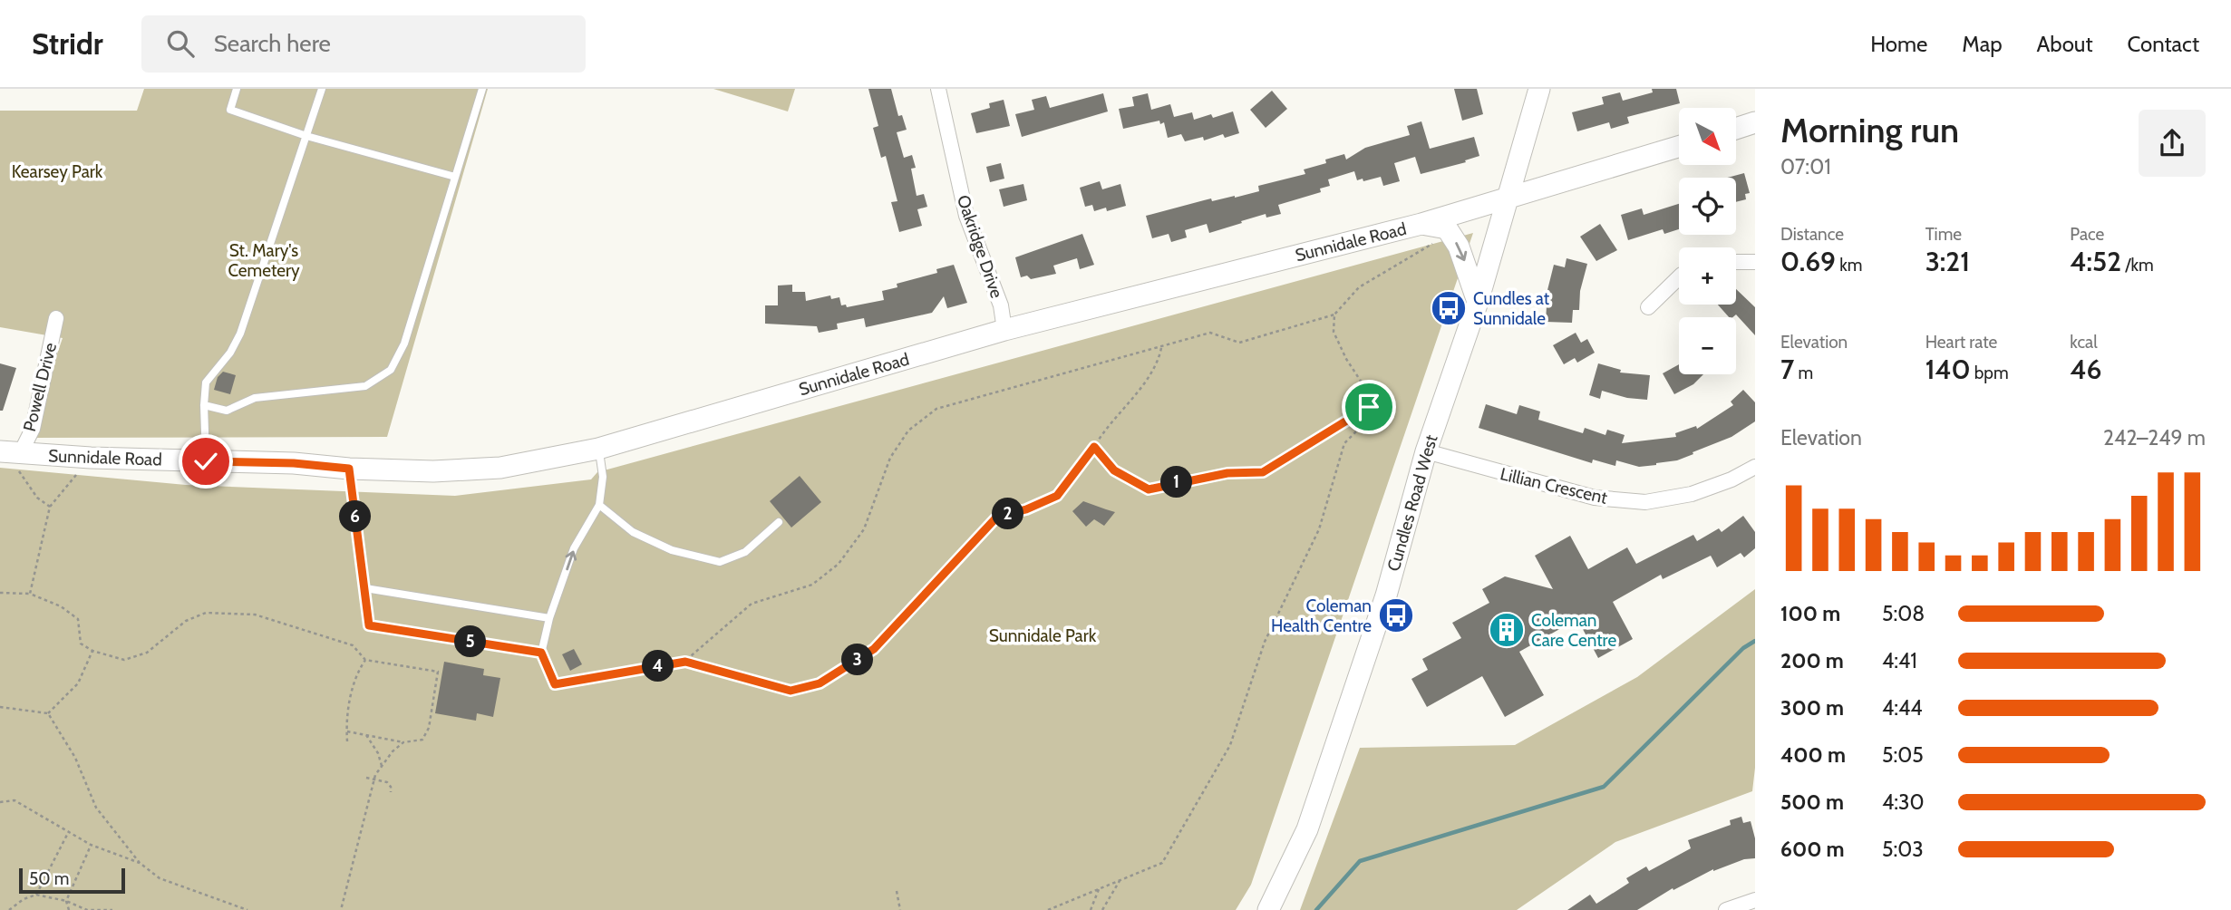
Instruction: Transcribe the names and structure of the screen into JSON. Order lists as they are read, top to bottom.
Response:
{
  "streets": {
    "main road": ["Sunnidale Road", "Cundles Road West"],
    "street": ["Oakridge Drive", "Powell Drive", "Lillian Crescent"]
  },
  "crossings": [
    ["Sunnidale Road", "Oakridge Drive"],
    ["Sunnidale Road", "Powell Drive"],
    ["Sunnidale Road", "Cundles Road West"],
    ["Lillian Crescent", "Cundles Road West"]
  ],
  "parks": ["Kearsey Park", "St. Mary's Cemetery", "Sunnidale Park"],
  "places": {
    "bus stop": ["Cundles at Sunnidale", "Coleman Health Centre"],
    "building": ["Coleman Care Centre"]
  },
  "scale_bar": "50 m",
  "north": "bottom right",
  "page": {
    "header": "Stridr",
    "search": "Search here",
    "nav": [
      "Home",
      "Map",
      "About",
      "Contact"
    ],
    "heading": ["Morning run", "07:01"],
    "map_buttons": ["+", "−"],
    "stats": [
      ["Distance", "0.69 km"],
      ["Time", "3:21"],
      ["Pace", "4:52 /km"],
      ["Elevation", "7 m"],
      ["Heart rate", "140 bpm"],
      ["kcal", "46"]
    ],
    "chart": ["Elevation", "242–249 m"],
    "pins": [
      "1",
      "2",
      "6",
      "5",
      "3",
      "4"
    ],
    "list": [
      {
        "name": "100 m",
        "note": "5:08"
      },
      {
        "name": "200 m",
        "note": "4:41"
      },
      {
        "name": "300 m",
        "note": "4:44"
      },
      {
        "name": "400 m",
        "note": "5:05"
      },
      {
        "name": "500 m",
        "note": "4:30"
      },
      {
        "name": "600 m",
        "note": "5:03"
      }
    ],
    "scale": "50 m"
  }
}
